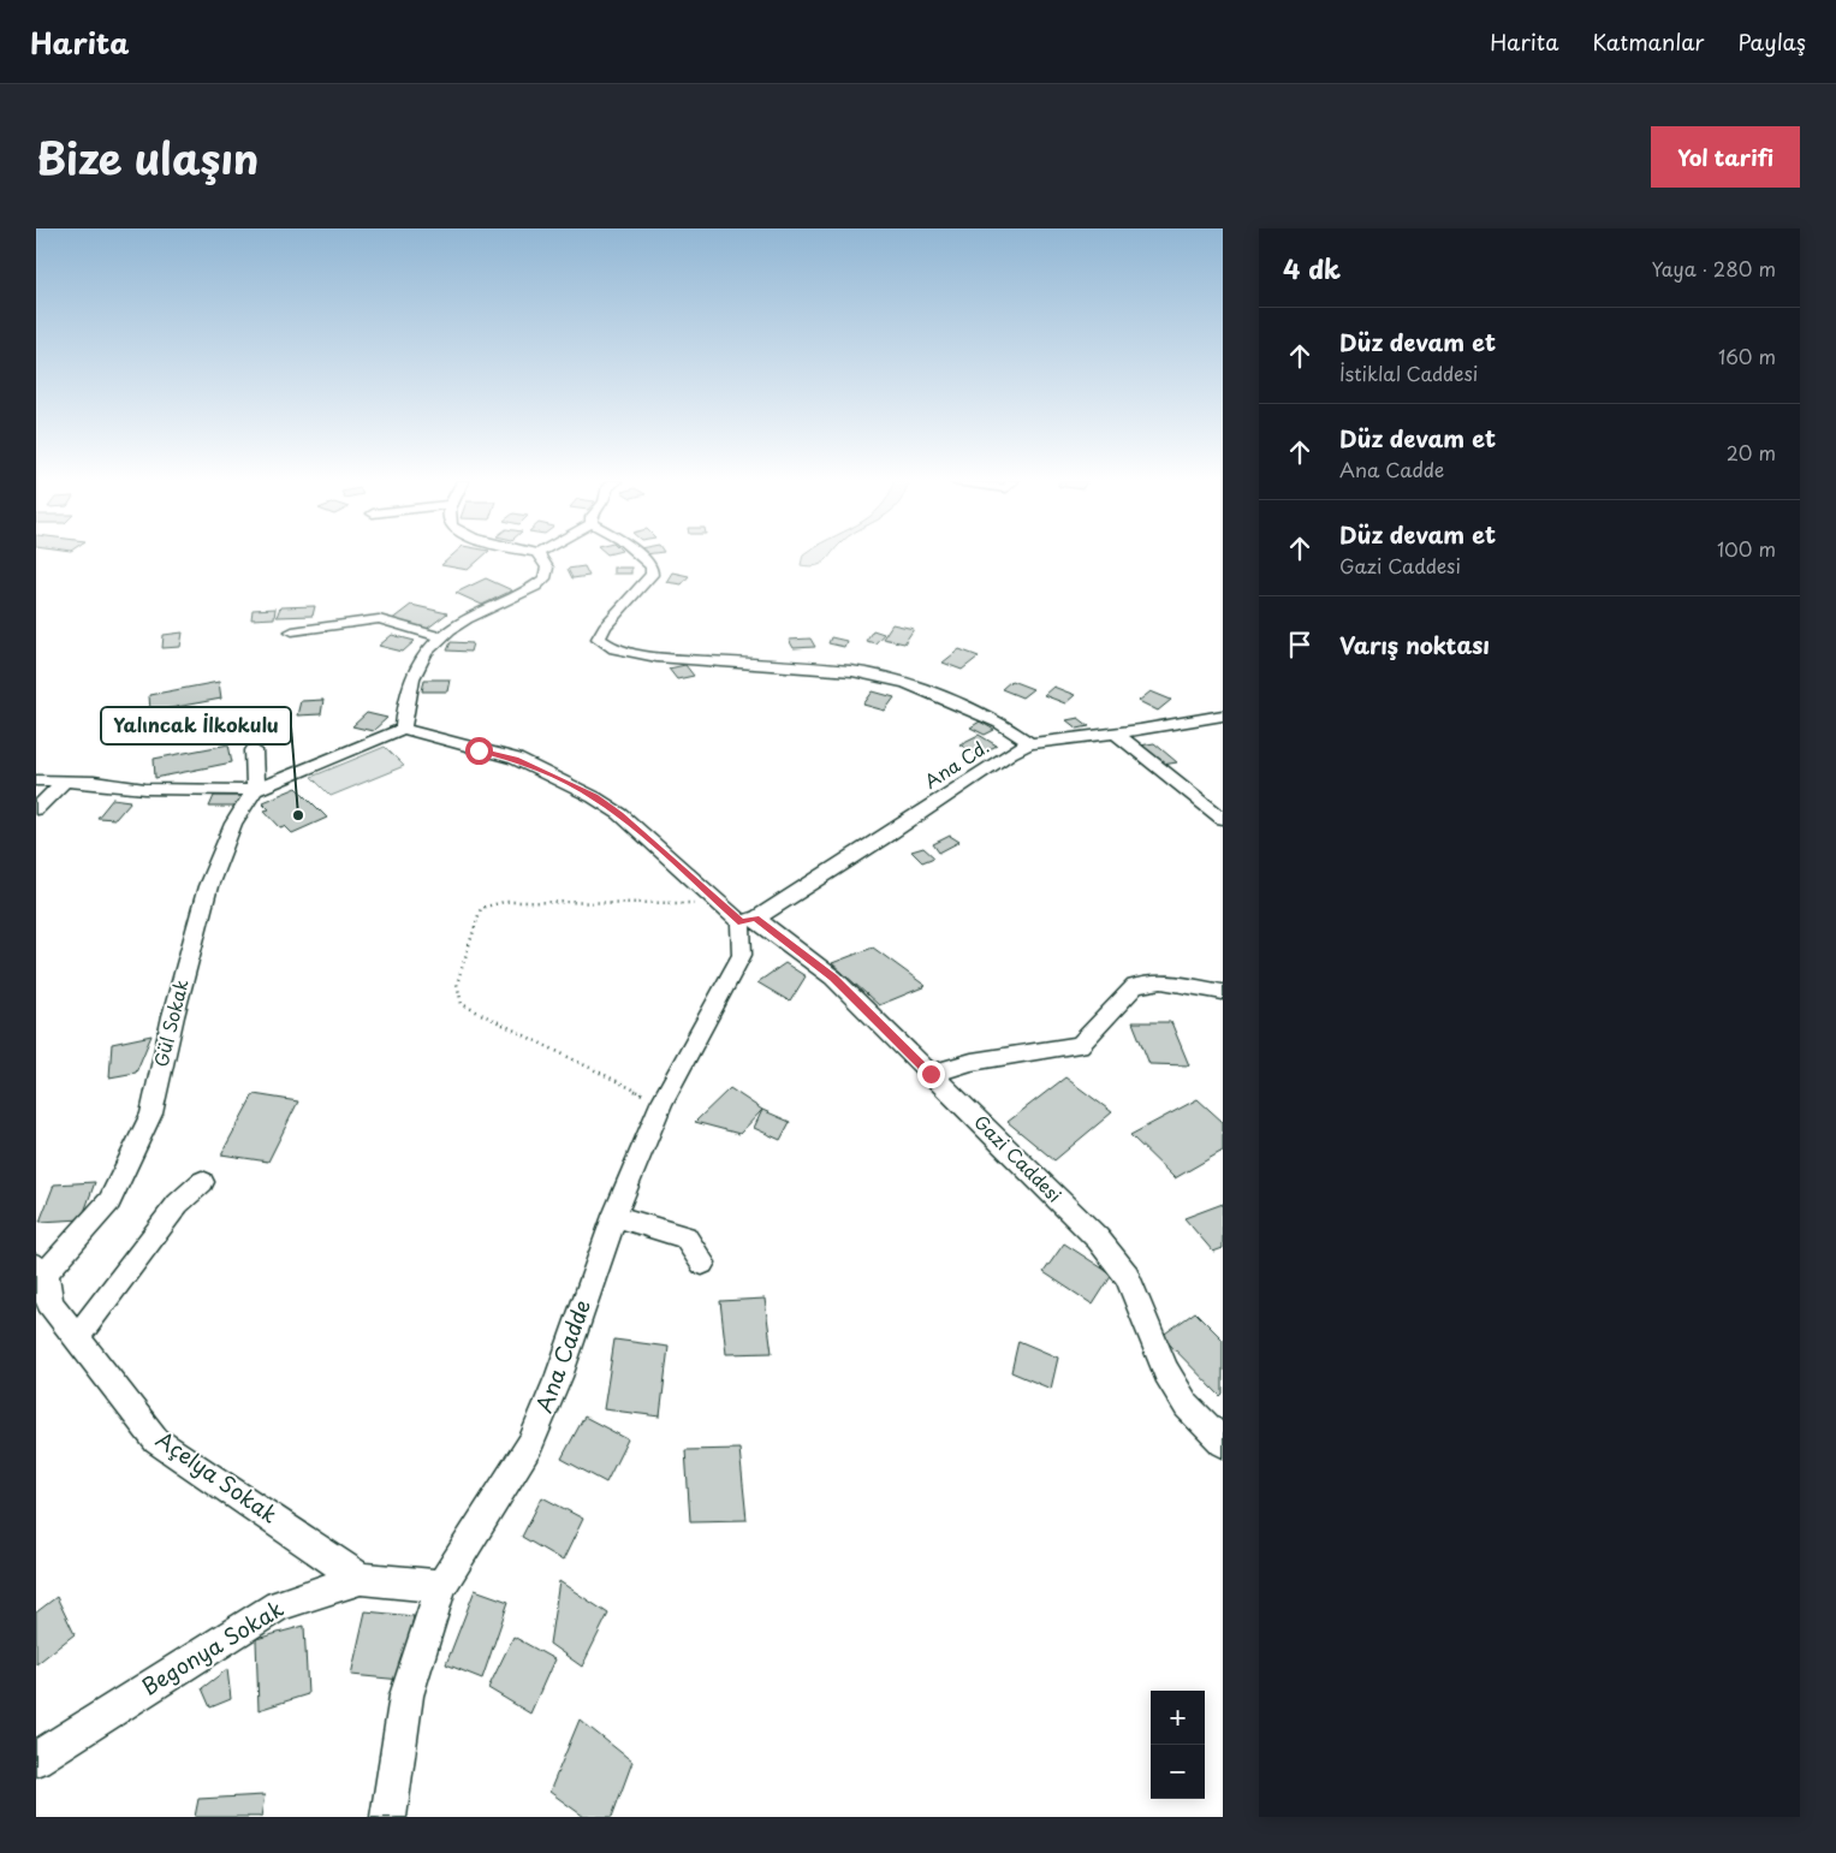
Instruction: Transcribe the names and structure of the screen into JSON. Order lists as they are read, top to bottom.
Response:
{
  "streets": {
    "street": [
      "Ana Cd.",
      "Gül Sokak",
      "Gazi Caddesi",
      "Ana Cadde",
      "Açelya Sokak",
      "Begonya Sokak"
    ]
  },
  "crossings": [
    ["Ana Cd.", "Gazi Caddesi"],
    ["Ana Cd.", "Ana Cadde"],
    ["Gül Sokak", "Açelya Sokak"],
    ["Gazi Caddesi", "Ana Cadde"],
    ["Ana Cadde", "Begonya Sokak"],
    ["Açelya Sokak", "Begonya Sokak"]
  ],
  "places": ["Yalıncak İlkokulu"],
  "page": {
    "header": "Harita",
    "nav": ["Harita", "Katmanlar", "Paylaş"],
    "title": "Bize ulaşın",
    "buttons": "Yol tarifi",
    "heading": ["4 dk", "Yaya · 280 m"],
    "list": [
      ["Düz devam et", "İstiklal Caddesi", "160 m"],
      ["Düz devam et", "Ana Cadde", "20 m"],
      ["Düz devam et", "Gazi Caddesi", "100 m"],
      "Varış noktası"
    ],
    "map_buttons": ["+", "−"]
  }
}
